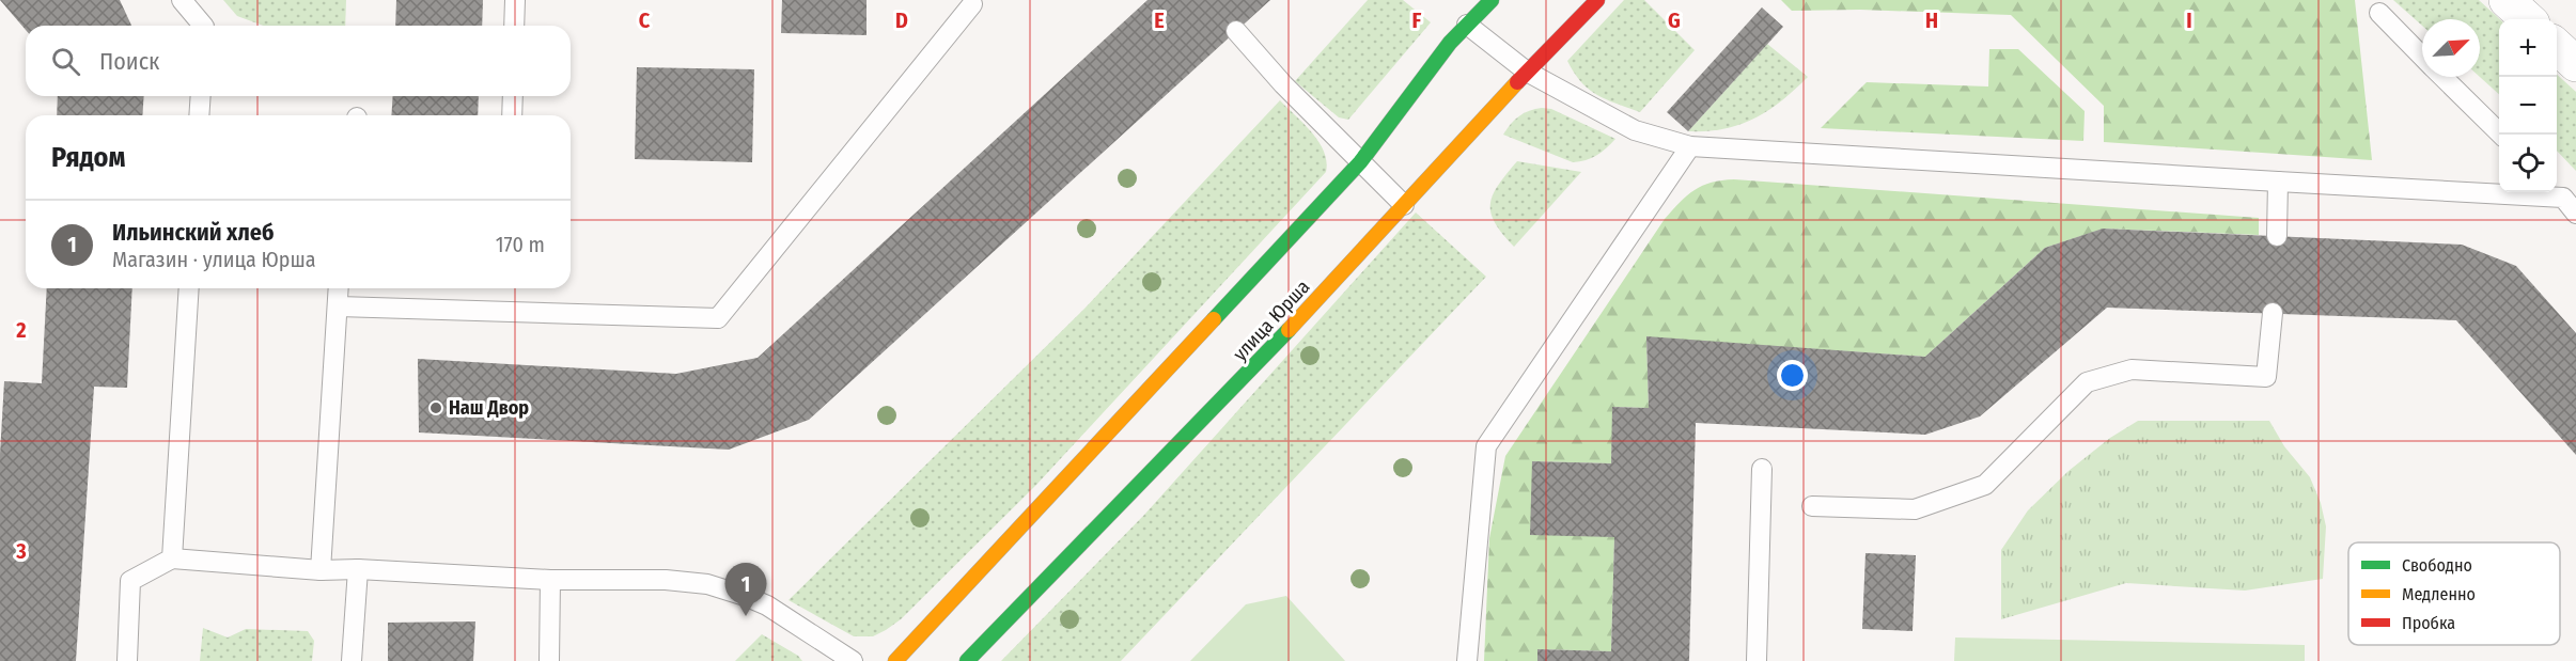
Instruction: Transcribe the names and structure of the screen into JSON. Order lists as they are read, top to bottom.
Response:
{
  "streets": {
    "street": ["улица Юрша"]
  },
  "places": ["Наш Двор"],
  "legend": ["Свободно", "Медленно", "Пробка"],
  "north": "top right",
  "page": {
    "map_buttons": ["+", "−"],
    "search": "Поиск",
    "heading": "Рядом",
    "list": [
      {
        "mark": "1",
        "name": "Ильинский хлеб",
        "note": "Магазин · улица Юрша",
        "value": "170 m"
      }
    ],
    "pins": "1"
  },
  "grid": {
    "columns": [
      "C",
      "D",
      "E",
      "F",
      "G",
      "H",
      "I"
    ],
    "rows": ["2", "3"]
  }
}
